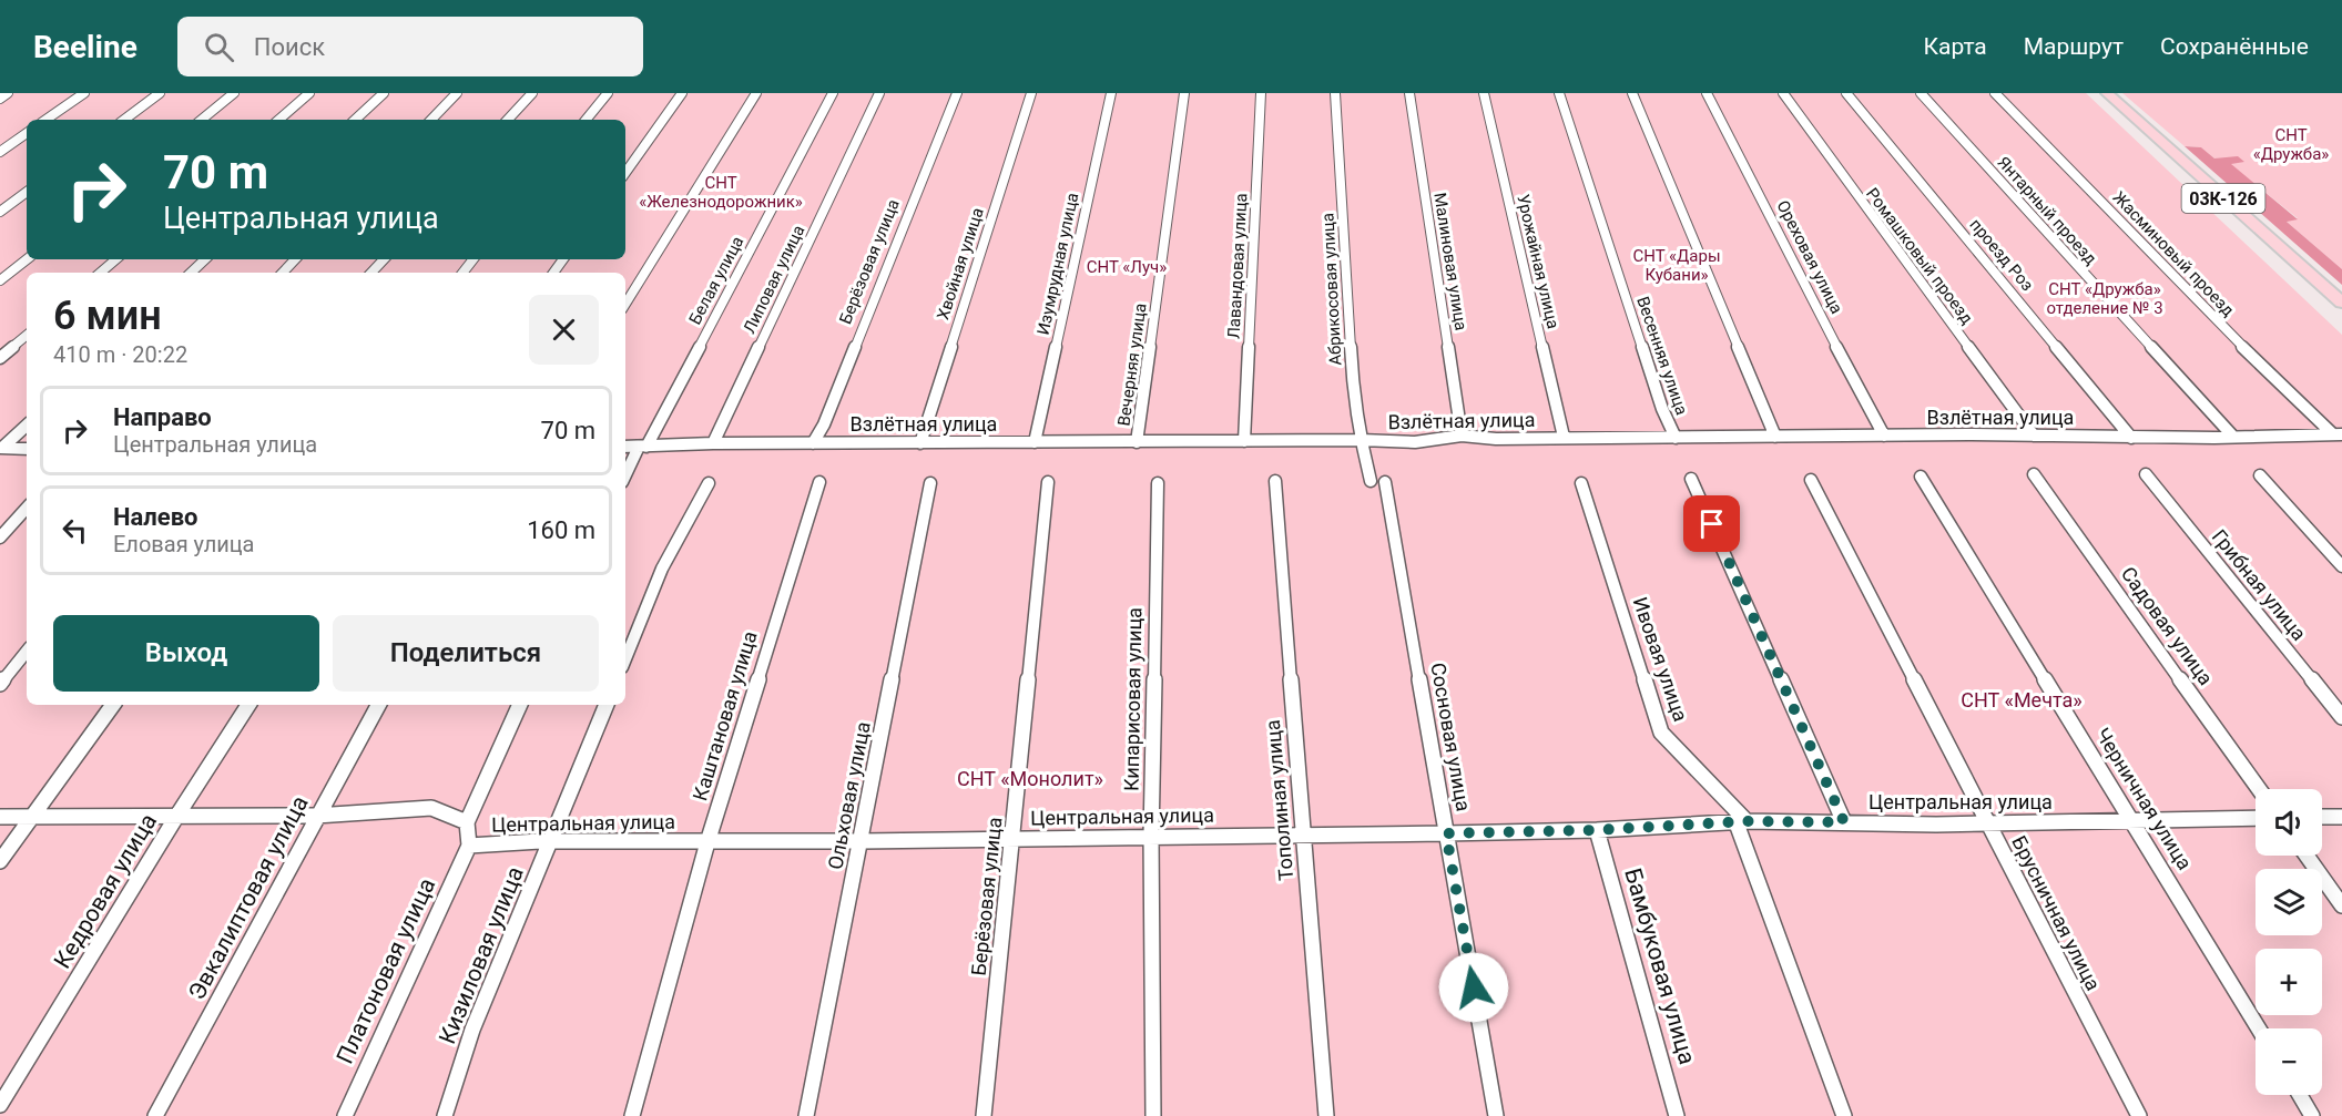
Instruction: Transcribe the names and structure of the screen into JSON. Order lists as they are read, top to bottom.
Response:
{
  "streets": {
    "main road": ["03К-126"],
    "street": [
      "Янтарный проезд",
      "Жасминовый проезд",
      "проезд Роз",
      "Ромашковый проезд",
      "Ореховая улица",
      "Берёзовая улица",
      "Малиновая улица",
      "Урожайная улица",
      "Хвойная улица",
      "Изумрудная улица",
      "Лавандовая улица",
      "Липовая улица",
      "Белая улица",
      "Абрикосовая улица",
      "Весенняя улица",
      "Вечерняя улица",
      "Взлётная улица",
      "Грибная улица",
      "Садовая улица",
      "Ивовая улица",
      "Кипарисовая улица",
      "Каштановая улица",
      "Сосновая улица",
      "Ольховая улица",
      "Черничная улица",
      "Тополиная улица",
      "Центральная улица",
      "Кедровая улица",
      "Эвкалиптовая улица",
      "Брусничная улица",
      "Кизиловая улица",
      "Бамбуковая улица",
      "Платоновая улица"
    ]
  },
  "crossings": [
    ["Янтарный проезд", "Взлётная улица"],
    ["Жасминовый проезд", "Взлётная улица"],
    ["проезд Роз", "Взлётная улица"],
    ["Ромашковый проезд", "Взлётная улица"],
    ["Ореховая улица", "Взлётная улица"],
    ["Берёзовая улица", "Взлётная улица"],
    ["Берёзовая улица", "Центральная улица"],
    ["Малиновая улица", "Взлётная улица"],
    ["Урожайная улица", "Взлётная улица"],
    ["Хвойная улица", "Взлётная улица"],
    ["Изумрудная улица", "Взлётная улица"],
    ["Лавандовая улица", "Взлётная улица"],
    ["Липовая улица", "Взлётная улица"],
    ["Белая улица", "Взлётная улица"],
    ["Абрикосовая улица", "Взлётная улица"],
    ["Весенняя улица", "Взлётная улица"],
    ["Вечерняя улица", "Взлётная улица"],
    ["Ивовая улица", "Центральная улица"],
    ["Кипарисовая улица", "Центральная улица"],
    ["Каштановая улица", "Центральная улица"],
    ["Сосновая улица", "Центральная улица"],
    ["Ольховая улица", "Центральная улица"],
    ["Черничная улица", "Центральная улица"],
    ["Тополиная улица", "Центральная улица"],
    ["Центральная улица", "Кедровая улица"],
    ["Центральная улица", "Эвкалиптовая улица"],
    ["Центральная улица", "Брусничная улица"],
    ["Центральная улица", "Кизиловая улица"],
    ["Центральная улица", "Бамбуковая улица"],
    ["Центральная улица", "Платоновая улица"]
  ],
  "parks": [
    "СНТ «Дружба»",
    "СНТ «Железнодорожник»",
    "СНТ «Дары Кубани»",
    "СНТ «Луч»",
    "СНТ «Дружба» отделение № 3",
    "СНТ «Мечта»",
    "СНТ «Монолит»"
  ],
  "page": {
    "header": "Beeline",
    "search": "Поиск",
    "nav": ["Карта", "Маршрут", "Сохранённые"],
    "turn": ["70 m", "Центральная улица"],
    "heading": ["6 мин", "410 m · 20:22"],
    "list": [
      {
        "name": "Направо",
        "note": "Центральная улица",
        "value": "70 m"
      },
      {
        "name": "Налево",
        "note": "Еловая улица",
        "value": "160 m"
      }
    ],
    "buttons": ["Выход", "Поделиться"],
    "map_buttons": ["+", "−"]
  }
}
